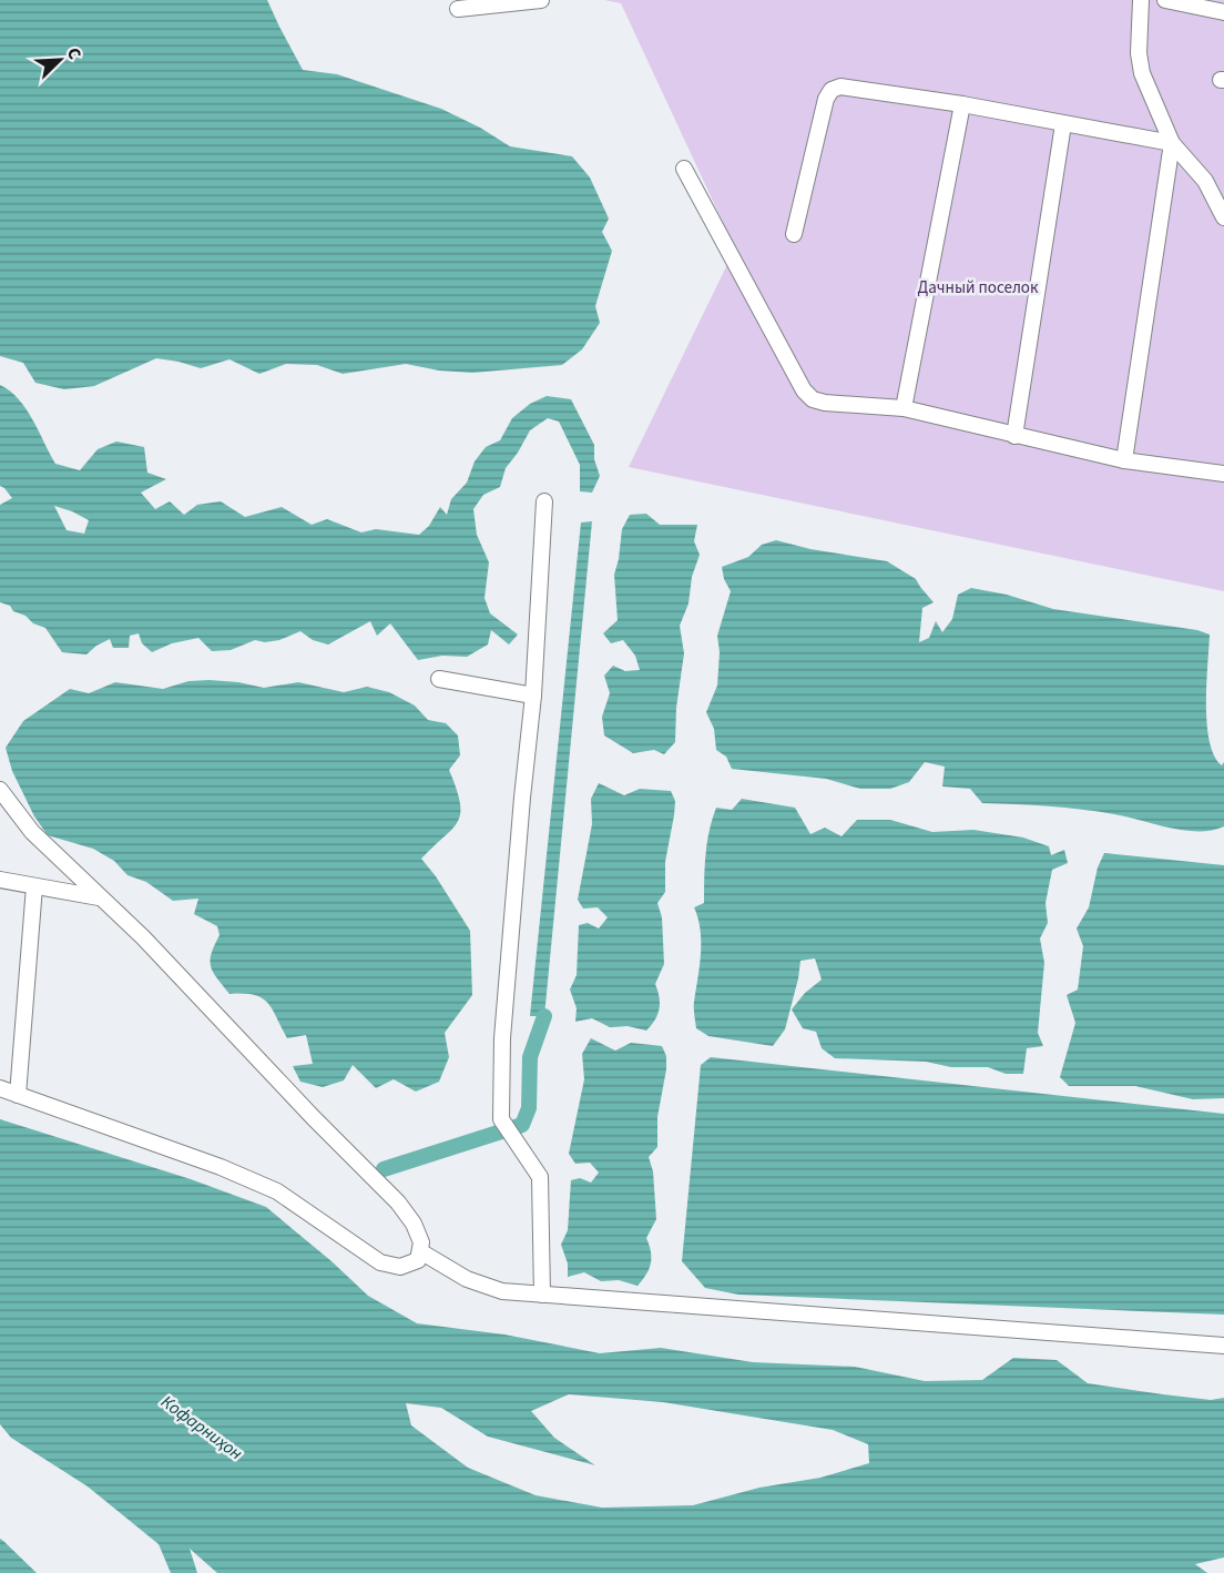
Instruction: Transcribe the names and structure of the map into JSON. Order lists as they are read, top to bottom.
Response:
{
  "water": ["Кофарниҳон"],
  "parks": ["Дачный поселок"],
  "north": "top right"
}
